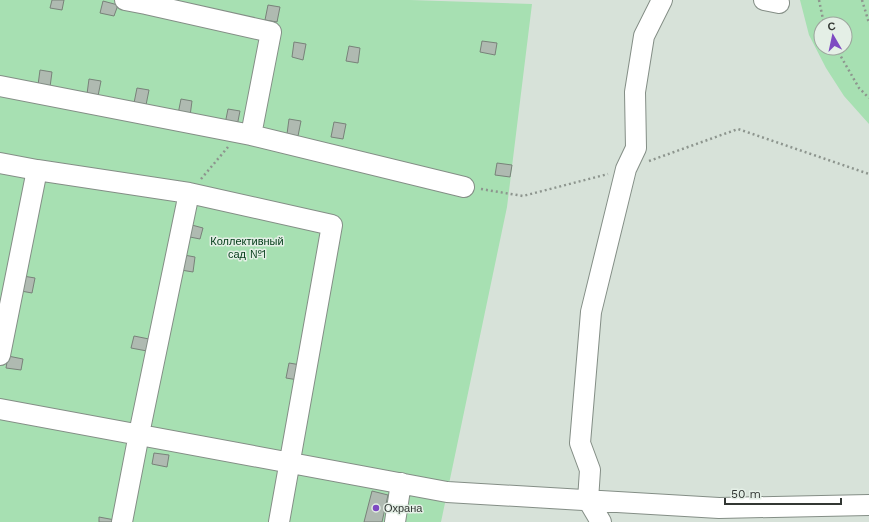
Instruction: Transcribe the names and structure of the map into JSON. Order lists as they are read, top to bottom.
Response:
{
  "parks": ["Коллективный сад №1"],
  "places": ["Охрана"],
  "scale_bar": "50 m",
  "north": "top"
}
